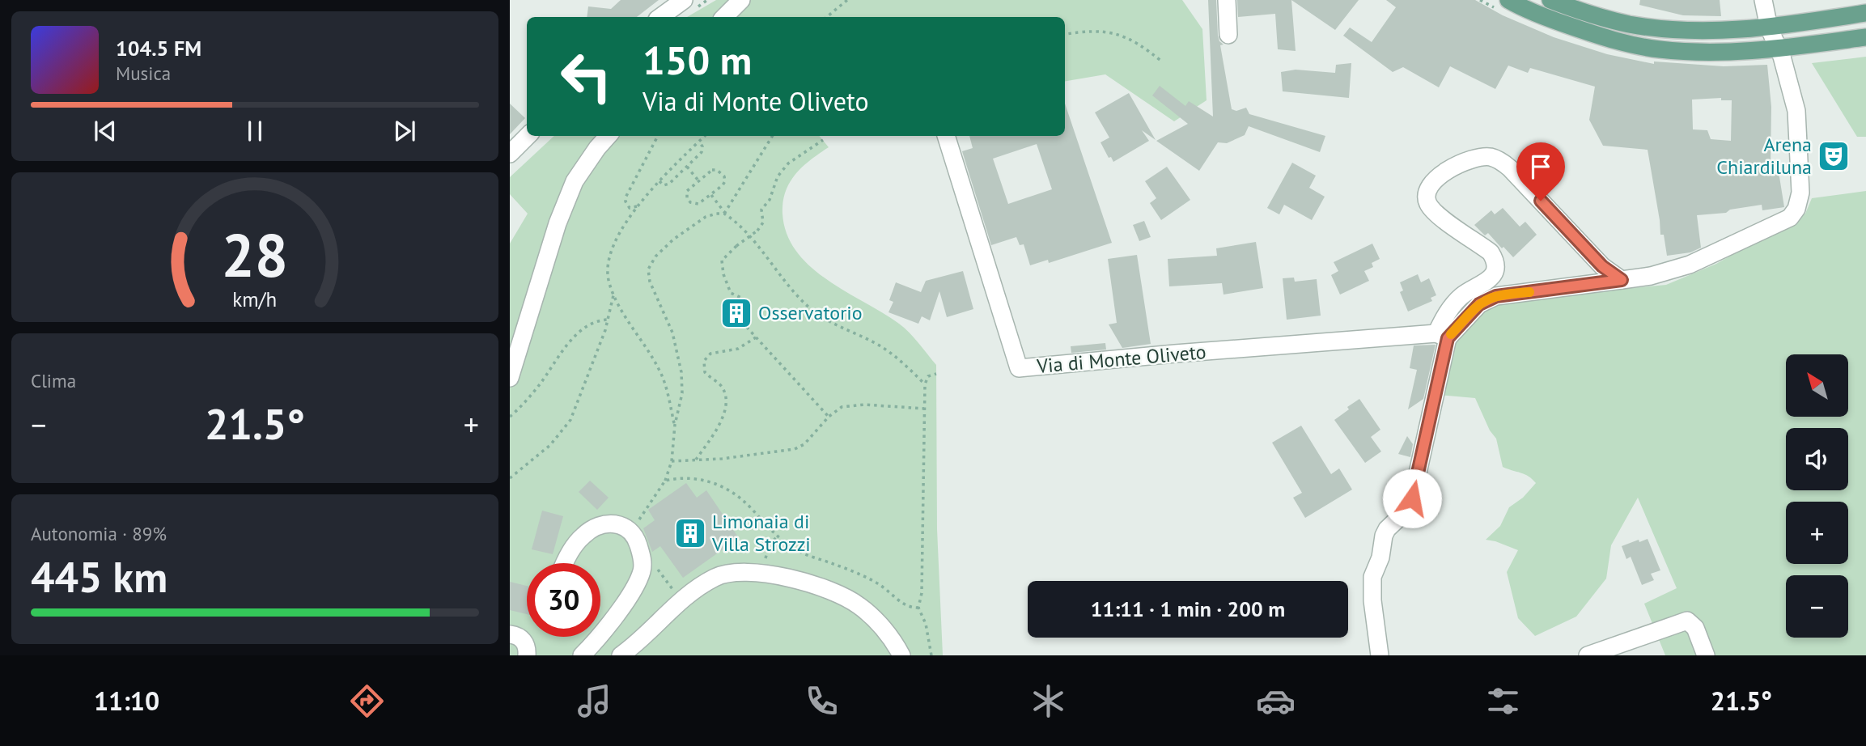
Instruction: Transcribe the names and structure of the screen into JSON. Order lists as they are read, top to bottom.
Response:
{
  "streets": {
    "street": ["Via di Monte Oliveto"]
  },
  "places": {
    "theatre": ["Arena Chiardiluna"],
    "building": ["Osservatorio", "Limonaia di Villa Strozzi"]
  },
  "north": "top left",
  "page": {
    "turn": ["150 m", "Via di Monte Oliveto"],
    "song": ["104.5 FM", "Musica"],
    "tile": [
      "Clima",
      ["Autonomia · 89%", "445 km"]
    ],
    "map_buttons": ["+", "−"],
    "heat": ["−", "21.5°", "+"],
    "limit": "30",
    "trip": "11:11 · 1 min · 200 m",
    "tabs": ["11:10", "21.5°"],
    "gauge": ["28", "km/h"]
  }
}
